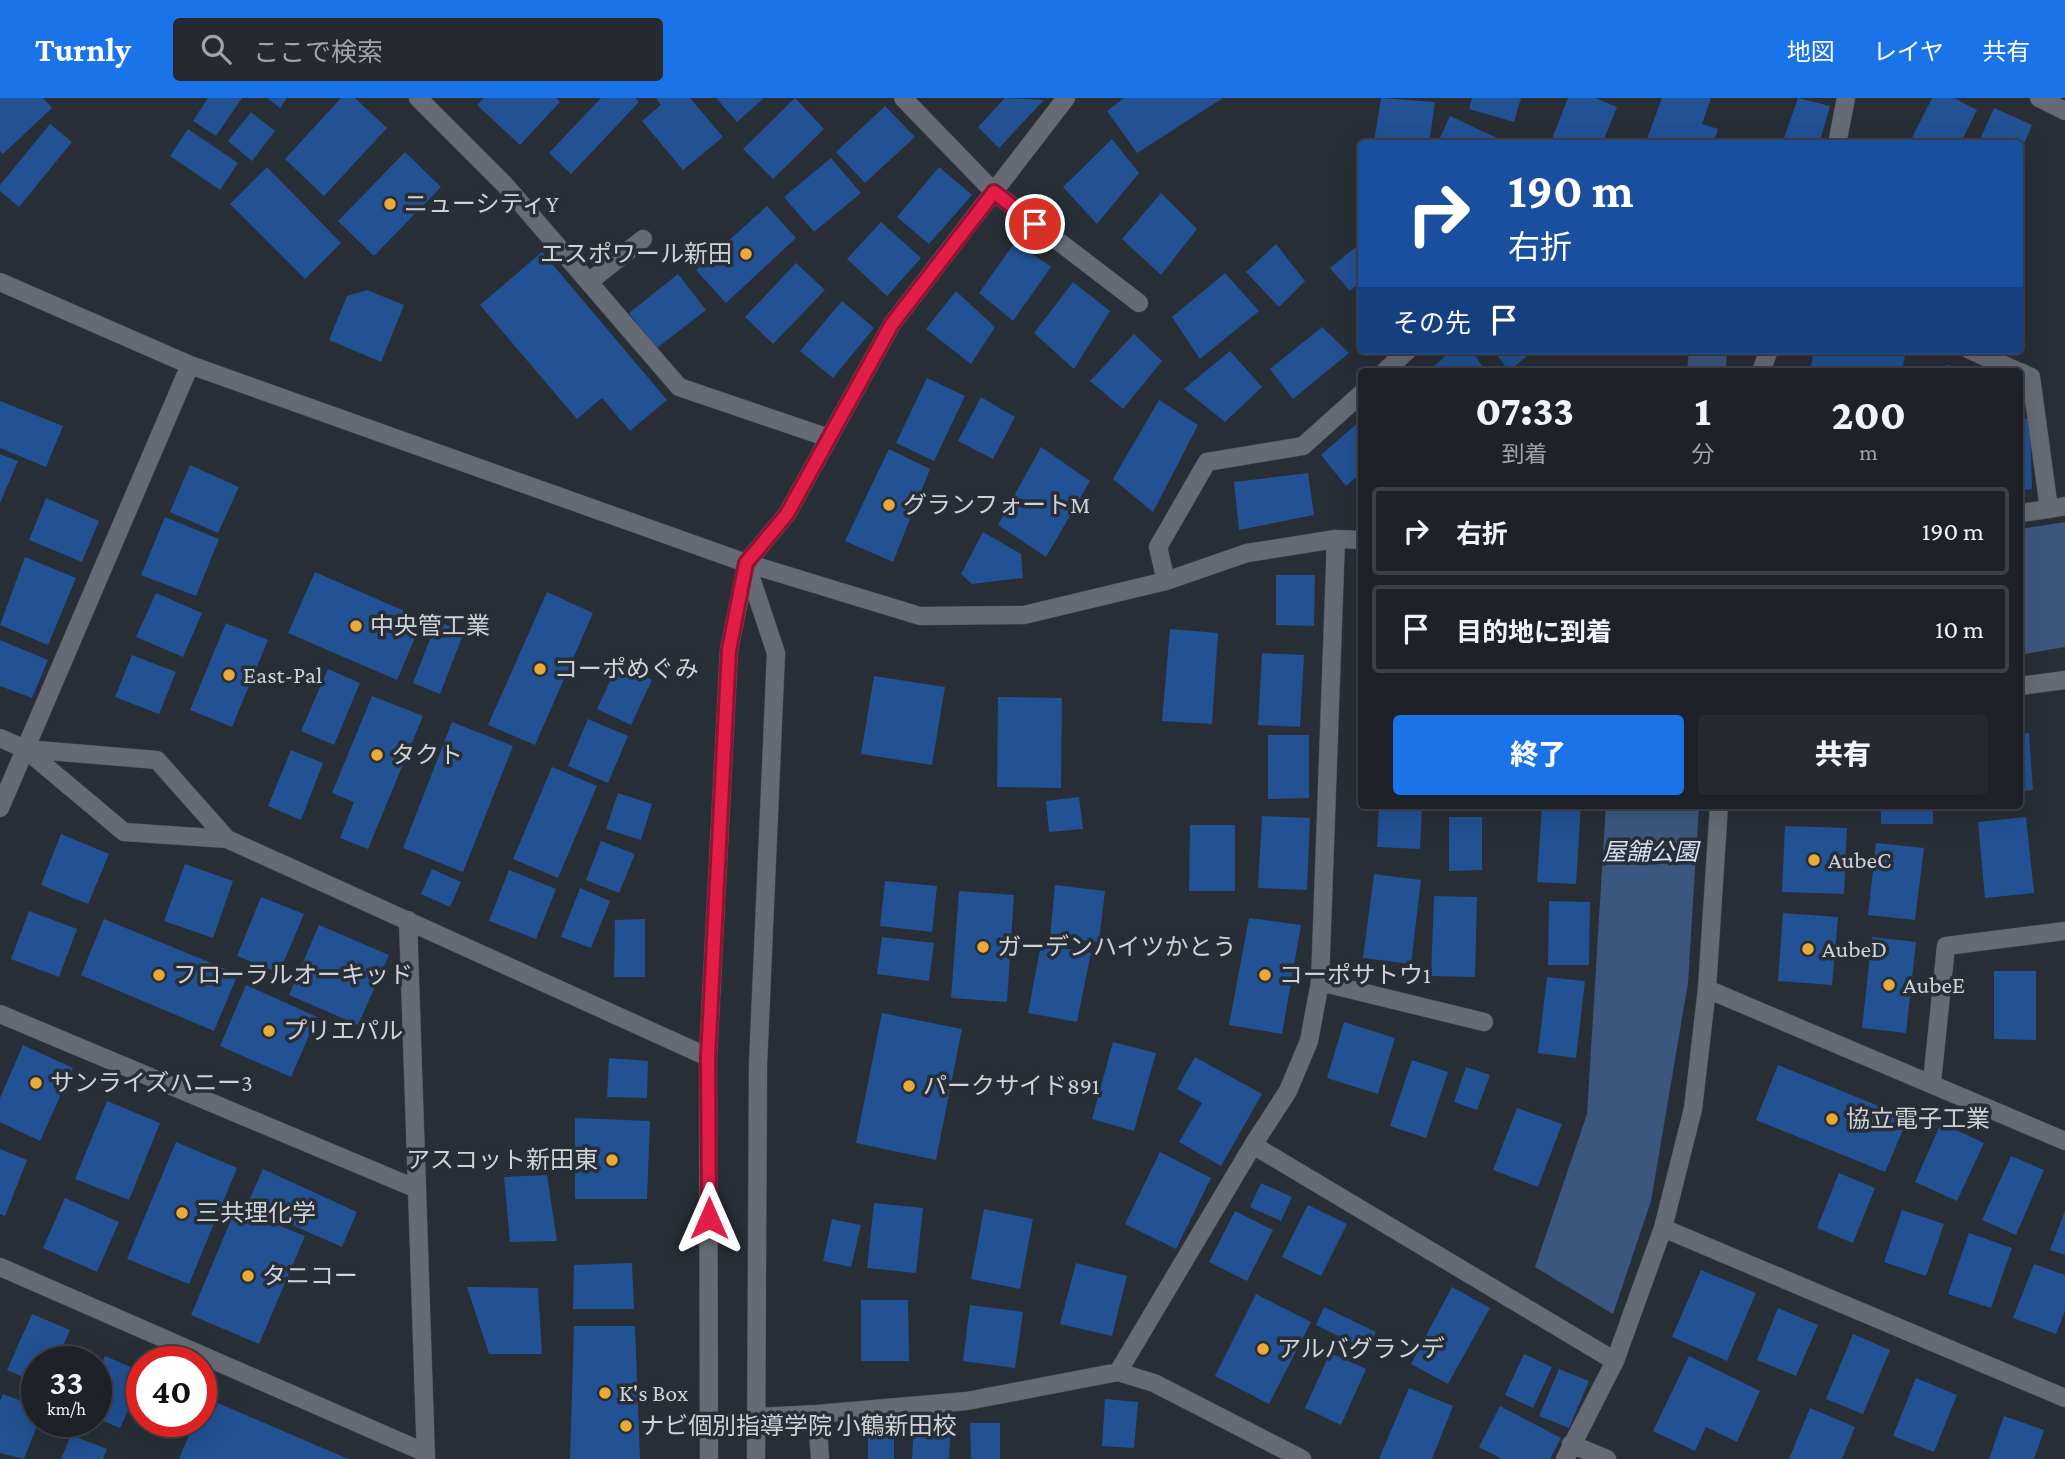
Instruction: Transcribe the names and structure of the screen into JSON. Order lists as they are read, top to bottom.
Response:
{
  "parks": ["屋舗公園"],
  "places": [
    "ニューシティY",
    "エスポワール新田",
    "グランフォートM",
    "中央管工業",
    "コーポめぐみ",
    "East-Pal",
    "タクト",
    "AubeC",
    "ガーデンハイツかとう",
    "AubeD",
    "フローラルオーキッド",
    "コーポサトウ1",
    "AubeE",
    "プリエパル",
    "サンライズハニー3",
    "パークサイド891",
    "協立電子工業",
    "アスコット新田東",
    "三共理化学",
    "タニコー",
    "アルバグランデ",
    "K's Box",
    "ナビ個別指導学院 小鶴新田校"
  ],
  "page": {
    "header": "Turnly",
    "search": "ここで検索",
    "nav": ["地図", "レイヤ", "共有"],
    "turn": ["190 m", "右折"],
    "then": "その先",
    "eta": [
      "07:33",
      "到着",
      "1",
      "分",
      "200",
      "m"
    ],
    "list": [
      {
        "name": "右折",
        "value": "190 m"
      },
      {
        "name": "目的地に到着",
        "value": "10 m"
      }
    ],
    "buttons": ["終了", "共有"],
    "speed": "33 km/h",
    "limit": "40"
  }
}
